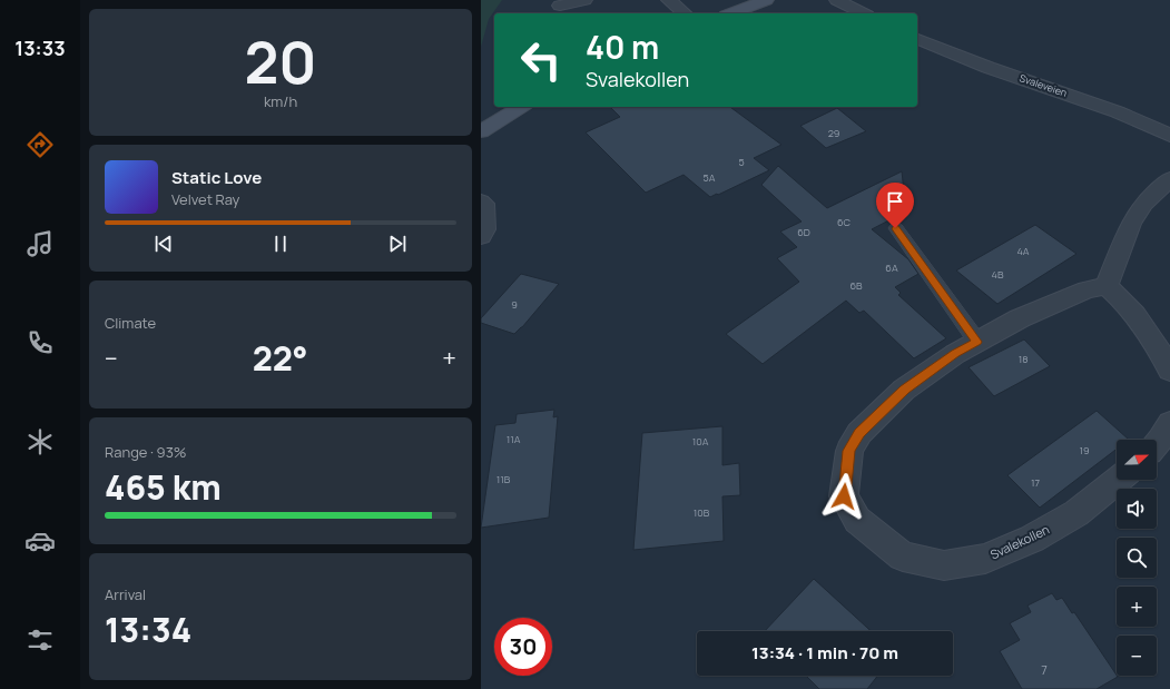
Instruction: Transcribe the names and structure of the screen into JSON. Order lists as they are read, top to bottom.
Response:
{
  "streets": {
    "street": ["Svaleveien", "Svalekollen"]
  },
  "house_numbers": [
    "29",
    "5",
    "5A",
    "6C",
    "6D",
    "4A",
    "6A",
    "4B",
    "6B",
    "9",
    "18",
    "11A",
    "10A",
    "19",
    "11B",
    "17",
    "10B",
    "7"
  ],
  "north": "right",
  "page": {
    "tabs": "13:33",
    "tile": [
      ["20", "km/h"],
      "Climate",
      ["Range · 93%", "465 km"],
      ["Arrival", "13:34"]
    ],
    "turn": ["40 m", "Svalekollen"],
    "song": ["Static Love", "Velvet Ray"],
    "heat": ["−", "22°", "+"],
    "map_buttons": ["+", "−"],
    "limit": "30",
    "trip": "13:34 · 1 min · 70 m"
  }
}
